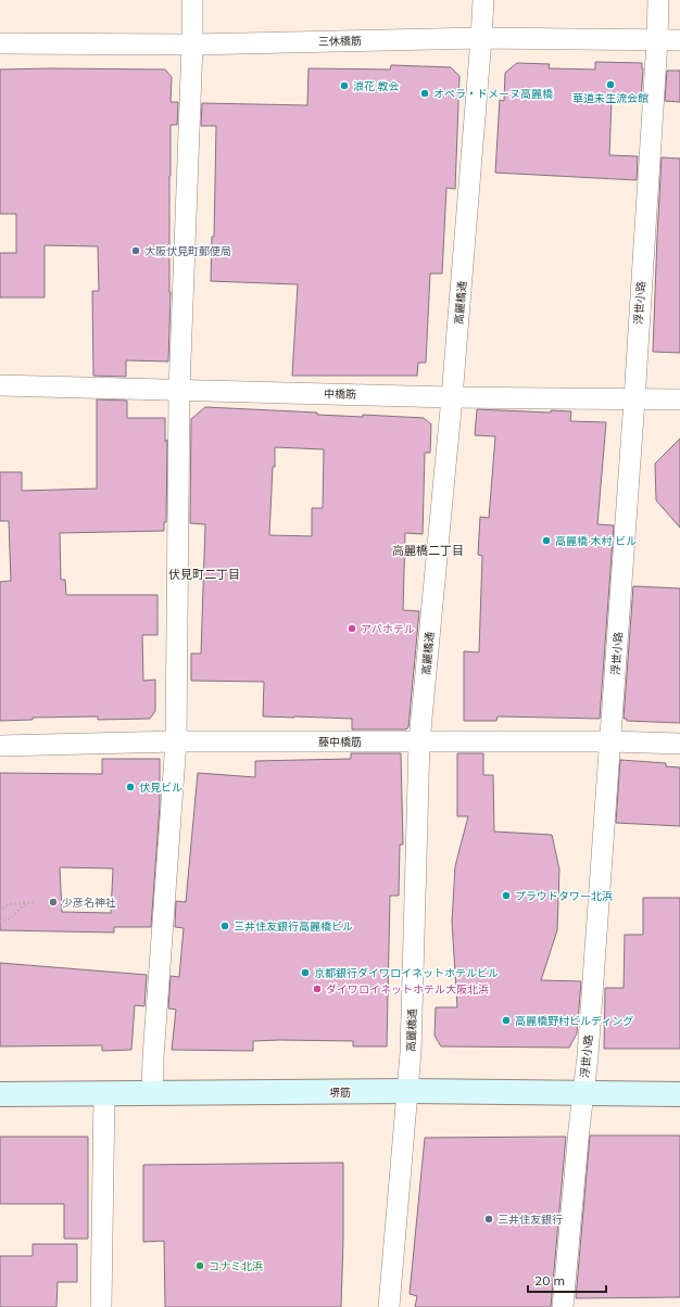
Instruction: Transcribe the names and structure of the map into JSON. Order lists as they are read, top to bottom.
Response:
{
  "streets": {
    "main road": ["堺筋"],
    "street": [
      "三休橋筋",
      "高麗橋通",
      "浮世小路",
      "中橋筋",
      "藤中橋筋"
    ]
  },
  "crossings": [
    ["三休橋筋", "高麗橋通"],
    ["三休橋筋", "浮世小路"],
    ["高麗橋通", "中橋筋"],
    ["高麗橋通", "藤中橋筋"],
    ["高麗橋通", "堺筋"],
    ["浮世小路", "中橋筋"],
    ["浮世小路", "藤中橋筋"],
    ["浮世小路", "堺筋"]
  ],
  "districts": ["高麗橋二丁目", "伏見町二丁目"],
  "places": [
    "華道未生流会館",
    "浪花 教会",
    "オペラ・ドメーヌ高麗橋",
    "大阪伏見町郵便局",
    "高麗橋 木村 ビル",
    "アパホテル",
    "伏見ビル",
    "プラウドタワー北浜",
    "少彦名神社",
    "三井住友銀行高麗橋ビル",
    "京都銀行ダイワロイネットホテルビル",
    "ダイワロイネットホテル大阪北浜",
    "高麗橋野村ビルディング",
    "三井住友銀行",
    "コナミ北浜"
  ],
  "scale_bar": "20 m"
}
